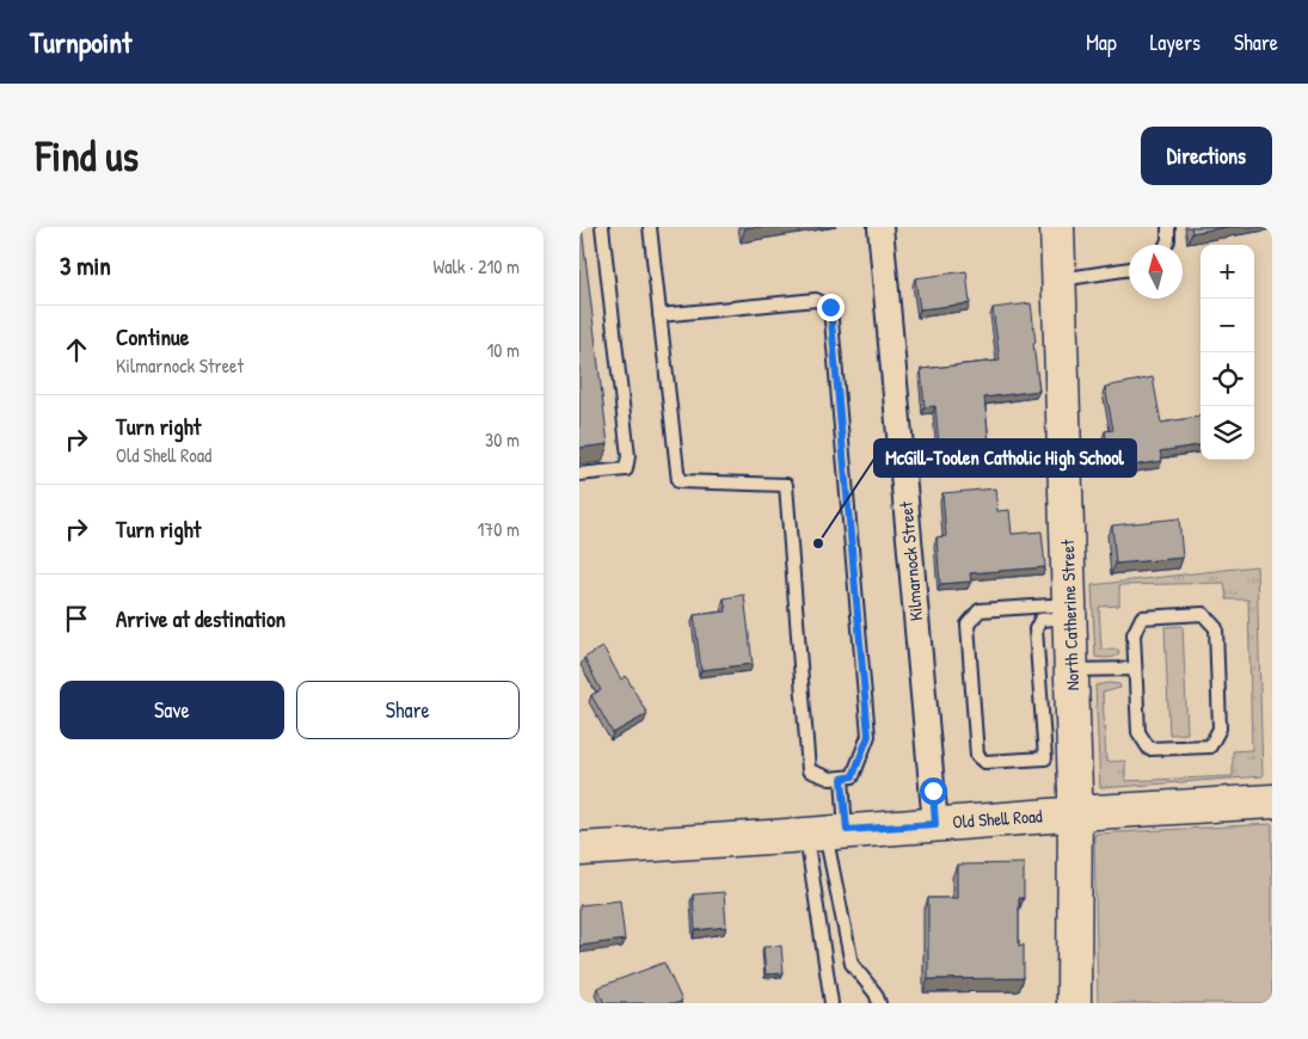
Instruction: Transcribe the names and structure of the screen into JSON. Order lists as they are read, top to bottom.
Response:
{
  "streets": {
    "street": ["Kilmarnock Street", "North Catherine Street", "Old Shell Road"]
  },
  "crossings": [
    ["Kilmarnock Street", "Old Shell Road"],
    ["North Catherine Street", "Old Shell Road"]
  ],
  "places": ["McGill-Toolen Catholic High School"],
  "north": "top",
  "page": {
    "header": "Turnpoint",
    "nav": ["Map", "Layers", "Share"],
    "buttons": [
      "Directions",
      ["Save", "Share"]
    ],
    "title": "Find us",
    "heading": ["3 min", "Walk · 210 m"],
    "map_buttons": ["+", "−"],
    "list": [
      ["Continue", "Kilmarnock Street", "10 m"],
      ["Turn right", "Old Shell Road", "30 m"],
      ["Turn right", "170 m"],
      "Arrive at destination"
    ]
  }
}
